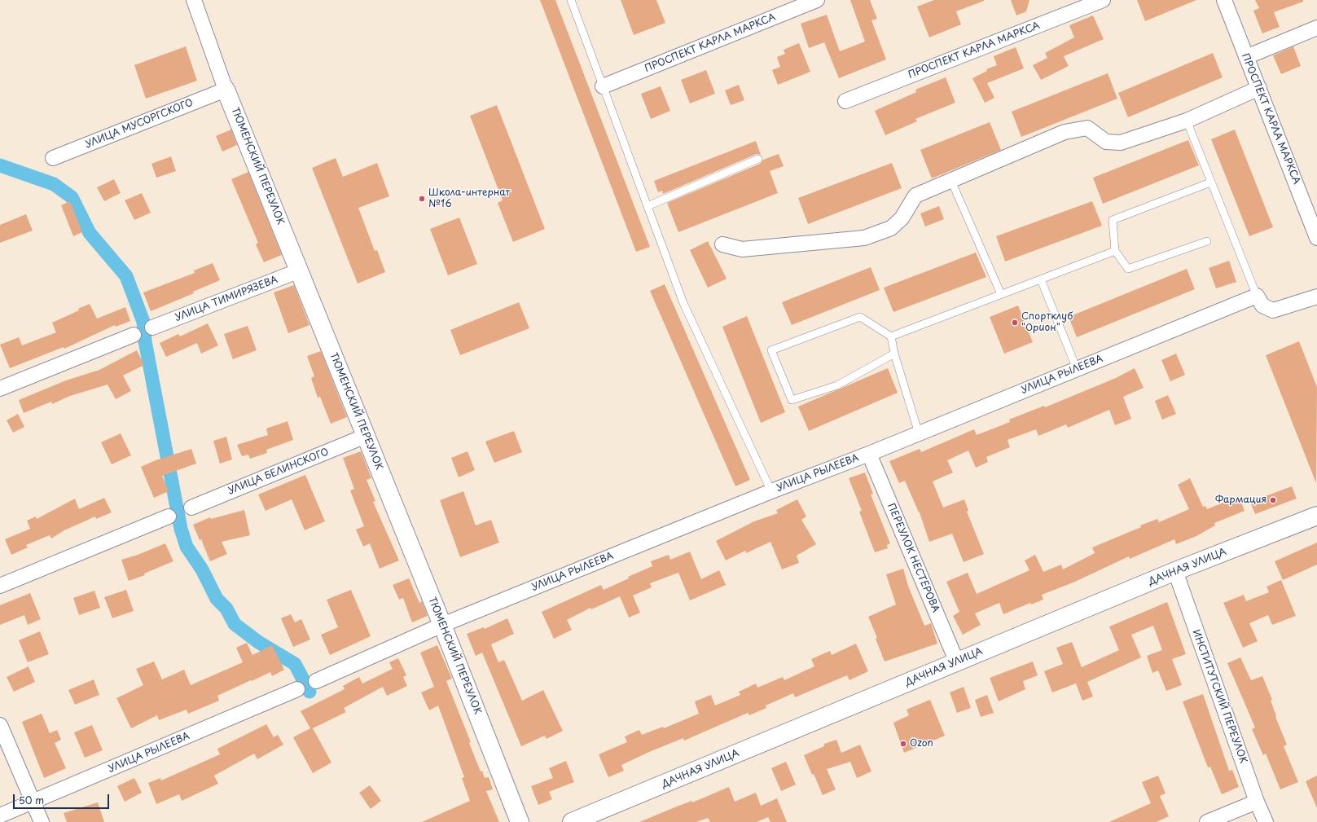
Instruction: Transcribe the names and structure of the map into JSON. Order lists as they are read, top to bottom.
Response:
{
  "streets": {
    "street": [
      "ПРОСПЕКТ КАРЛА МАРКСА",
      "УЛИЦА МУСОРГСКОГО",
      "ТЮМЕНСКИЙ ПЕРЕУЛОК",
      "УЛИЦА ТИМИРЯЗЕВА",
      "УЛИЦА РЫЛЕЕВА",
      "УЛИЦА БЕЛИНСКОГО",
      "ПЕРЕУЛОК НЕСТЕРОВА",
      "ДАЧНАЯ УЛИЦА",
      "ИНСТИТУТСКИЙ ПЕРЕУЛОК"
    ]
  },
  "crossings": [
    ["УЛИЦА МУСОРГСКОГО", "ТЮМЕНСКИЙ ПЕРЕУЛОК"],
    ["ТЮМЕНСКИЙ ПЕРЕУЛОК", "УЛИЦА ТИМИРЯЗЕВА"],
    ["ТЮМЕНСКИЙ ПЕРЕУЛОК", "УЛИЦА РЫЛЕЕВА"],
    ["ТЮМЕНСКИЙ ПЕРЕУЛОК", "УЛИЦА БЕЛИНСКОГО"],
    ["УЛИЦА РЫЛЕЕВА", "ПЕРЕУЛОК НЕСТЕРОВА"],
    ["ПЕРЕУЛОК НЕСТЕРОВА", "ДАЧНАЯ УЛИЦА"],
    ["ДАЧНАЯ УЛИЦА", "ИНСТИТУТСКИЙ ПЕРЕУЛОК"]
  ],
  "places": [
    "Школа-интернат №16",
    "Спортклуб \"Орион\"",
    "Фармация",
    "Ozon"
  ],
  "scale_bar": "50 m"
}
